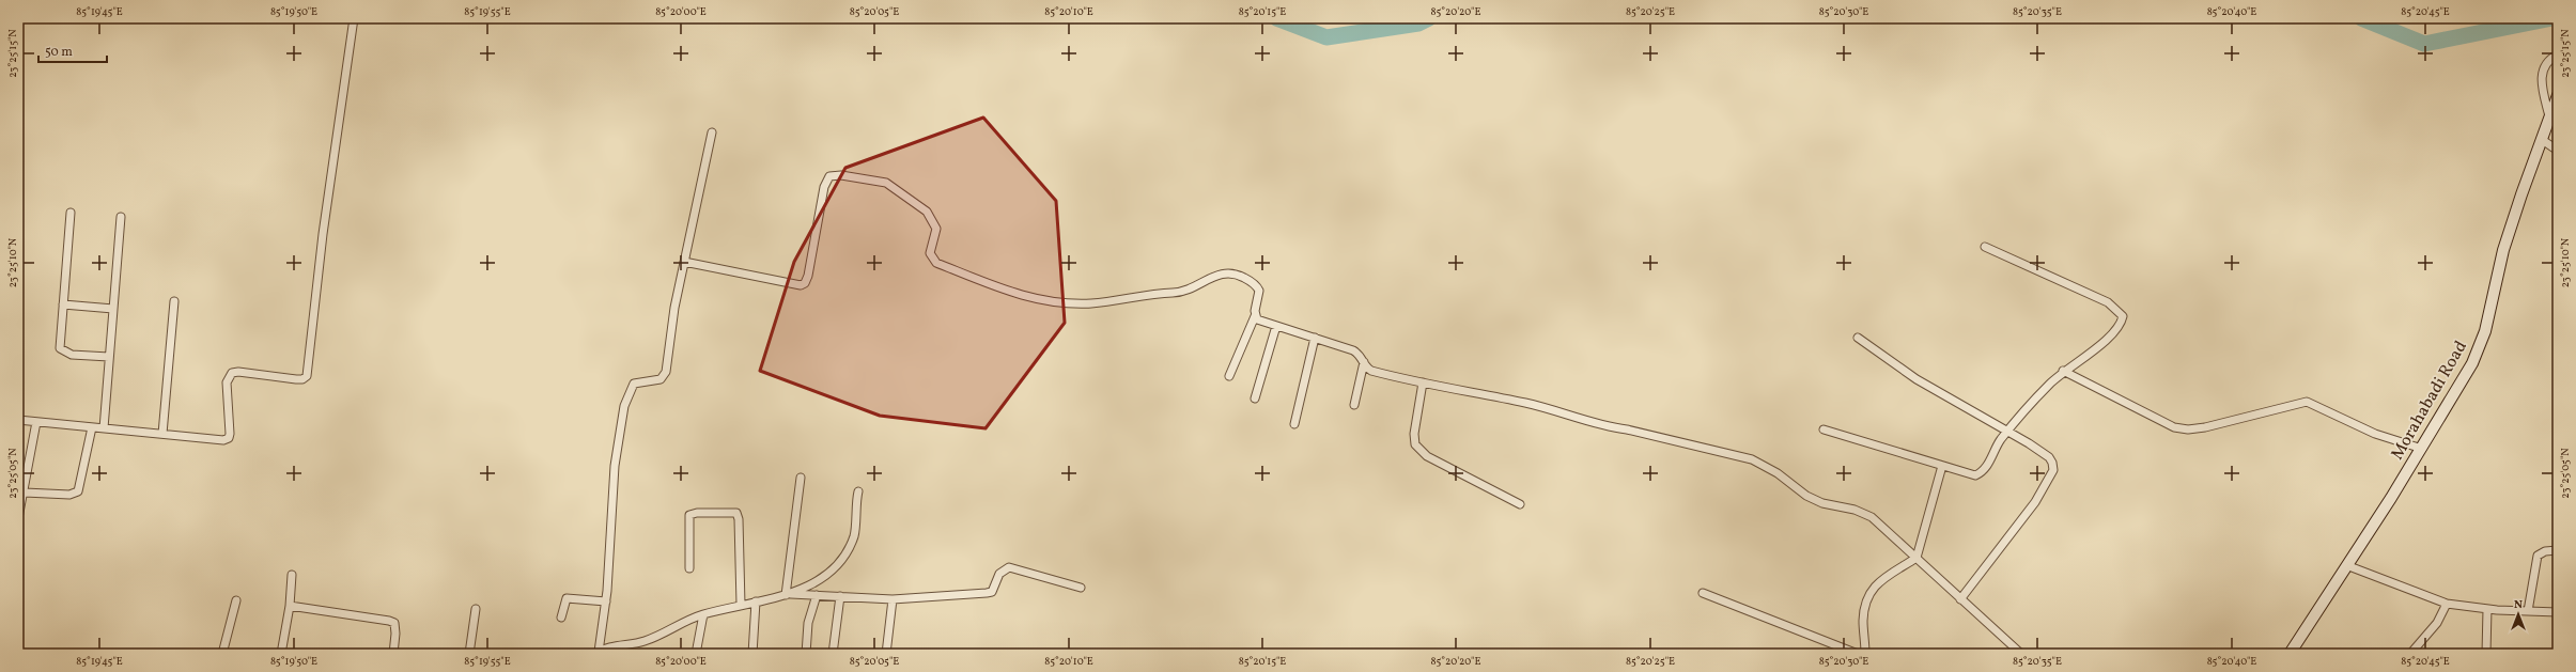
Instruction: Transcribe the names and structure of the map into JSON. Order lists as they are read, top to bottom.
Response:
{
  "streets": {
    "main road": ["Morahabadi Road"]
  },
  "scale_bar": "50 m",
  "north": "top",
  "coordinates": [
    "85°19'45\"E",
    "85°19'50\"E",
    "85°19'55\"E",
    "85°20'00\"E",
    "85°20'05\"E",
    "85°20'10\"E",
    "85°20'15\"E",
    "85°20'20\"E",
    "85°20'25\"E",
    "85°20'30\"E",
    "85°20'35\"E",
    "85°20'40\"E",
    "85°20'45\"E",
    "23°25'15\"N",
    "23°25'10\"N",
    "23°25'05\"N"
  ]
}
